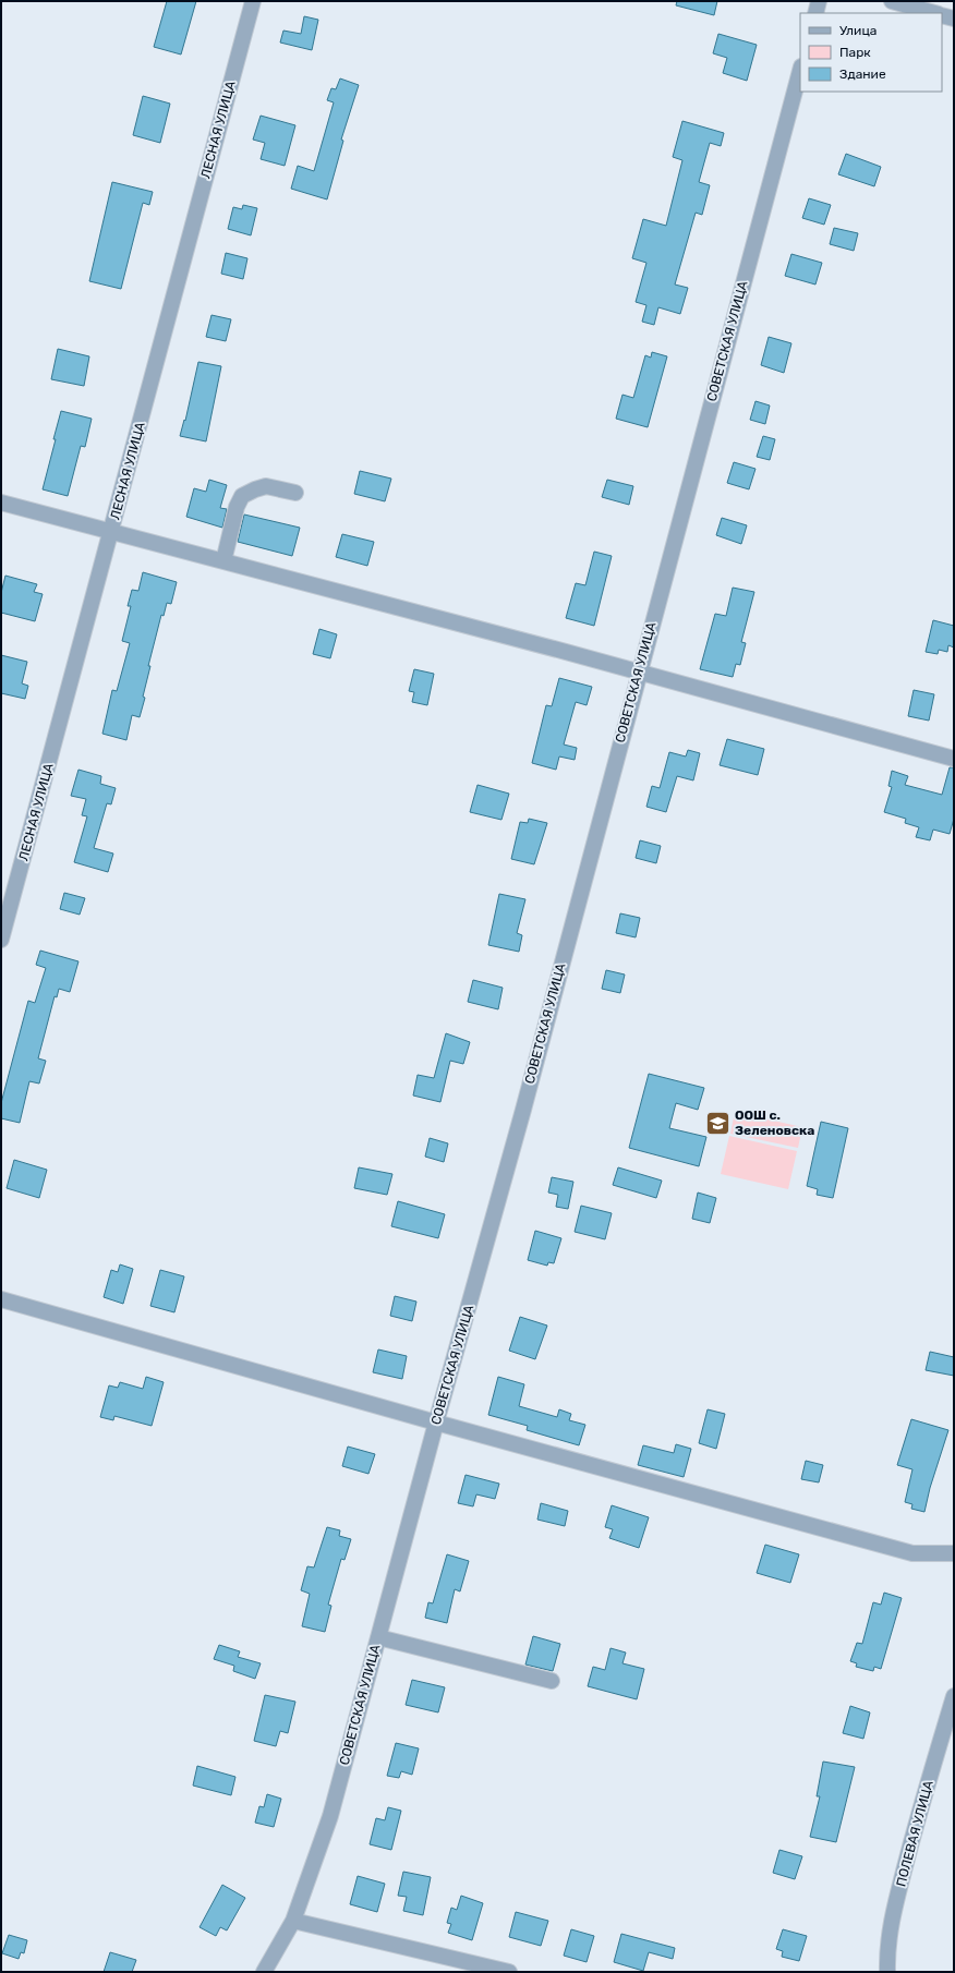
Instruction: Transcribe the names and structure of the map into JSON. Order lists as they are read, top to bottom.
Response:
{
  "streets": {
    "street": ["ЛЕСНАЯ УЛИЦА", "СОВЕТСКАЯ УЛИЦА", "ПОЛЕВАЯ УЛИЦА"]
  },
  "places": {
    "school or university": ["ООШ с. Зеленовска"]
  },
  "legend": ["Улица", "Парк", "Здание"]
}
